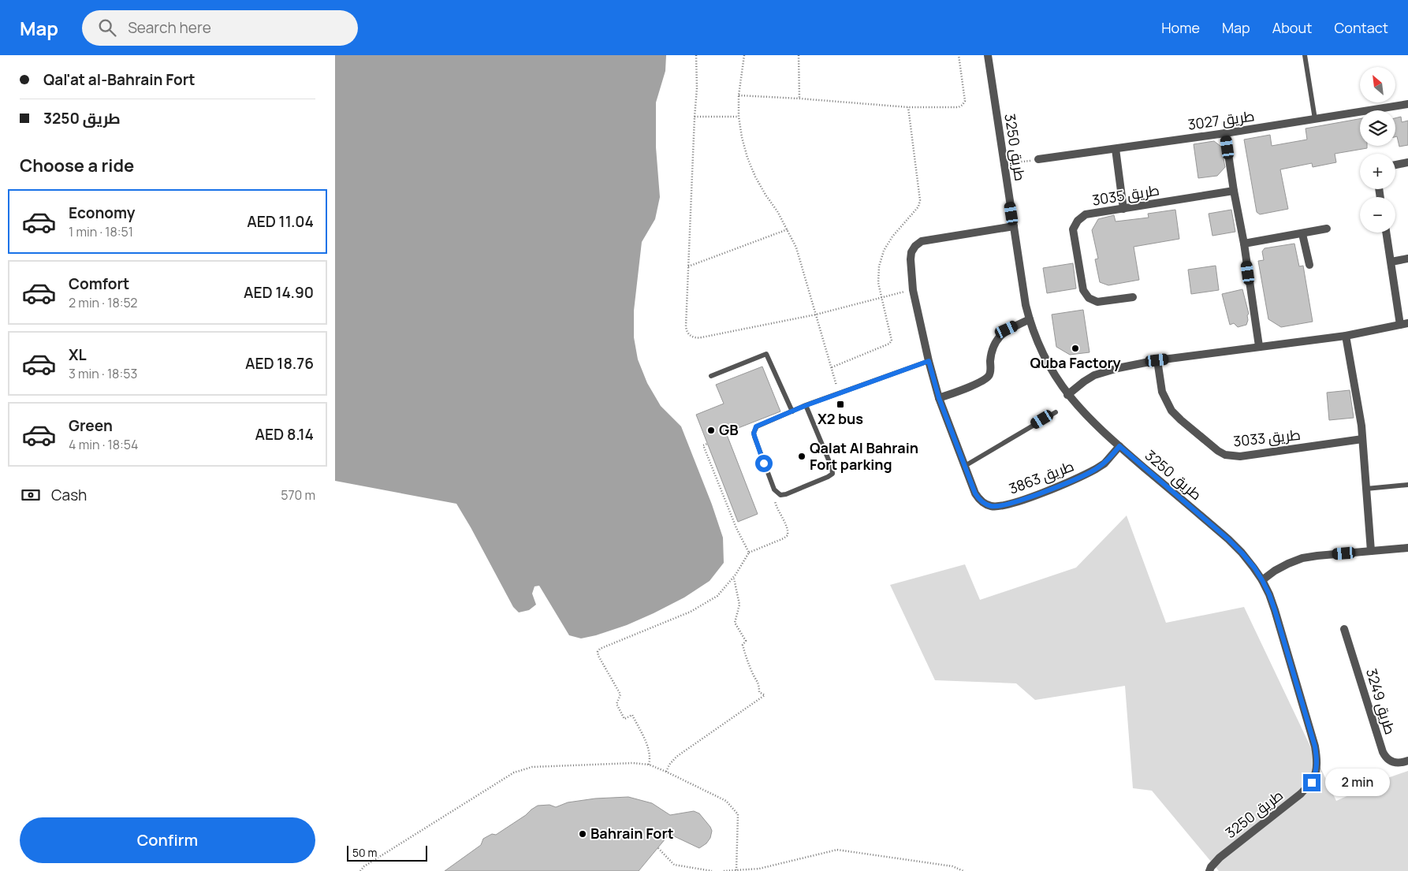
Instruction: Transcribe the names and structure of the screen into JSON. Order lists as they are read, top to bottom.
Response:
{
  "streets": {
    "street": [
      "طريق 3027",
      "طريق 3250",
      "طريق 3035",
      "طريق 3033",
      "طريق 3863",
      "طريق 3249"
    ]
  },
  "crossings": [
    ["طريق 3250", "طريق 3863"]
  ],
  "places": {
    "other": [
      "Quba Factory",
      "GB",
      "Qalat Al Bahrain Fort parking",
      "Bahrain Fort"
    ],
    "transit": ["X2 bus"]
  },
  "scale_bar": "50 m",
  "north": "top left",
  "page": {
    "header": "Map",
    "search": "Search here",
    "nav": [
      "Home",
      "Map",
      "About",
      "Contact"
    ],
    "banner": ["Qal'at al-Bahrain Fort", "طريق 3250"],
    "map_buttons": ["+", "−"],
    "heading": "Choose a ride",
    "list": [
      {
        "name": "Economy",
        "note": "1 min · 18:51",
        "value": "AED 11.04"
      },
      {
        "name": "Comfort",
        "note": "2 min · 18:52",
        "value": "AED 14.90"
      },
      {
        "name": "XL",
        "note": "3 min · 18:53",
        "value": "AED 18.76"
      },
      {
        "name": "Green",
        "note": "4 min · 18:54",
        "value": "AED 8.14"
      }
    ],
    "pay": ["Cash", "570 m"],
    "bubble": "2 min",
    "buttons": "Confirm",
    "scale": "50 m"
  }
}
